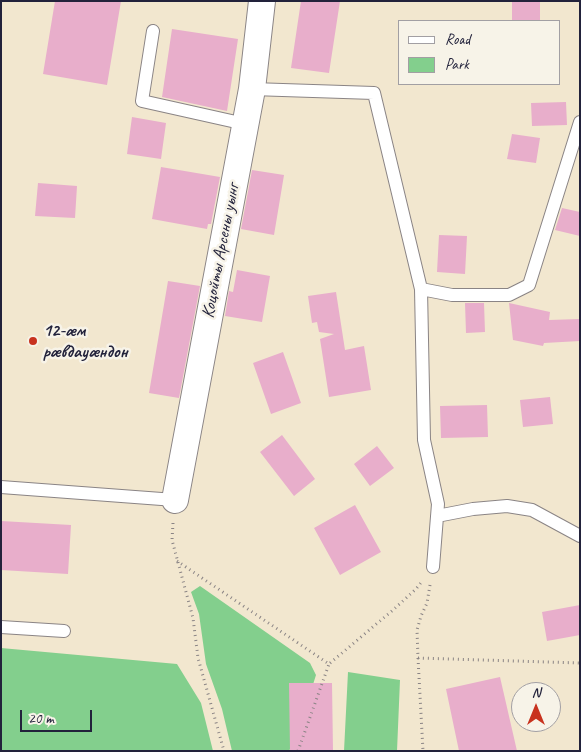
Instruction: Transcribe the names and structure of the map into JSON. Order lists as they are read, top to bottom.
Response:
{
  "streets": {
    "street": ["Коцойты Арсены уынг"]
  },
  "places": ["12-æм рӕвдауӕндон"],
  "legend": ["Road", "Park"],
  "scale_bar": "20 m",
  "north": "top"
}
